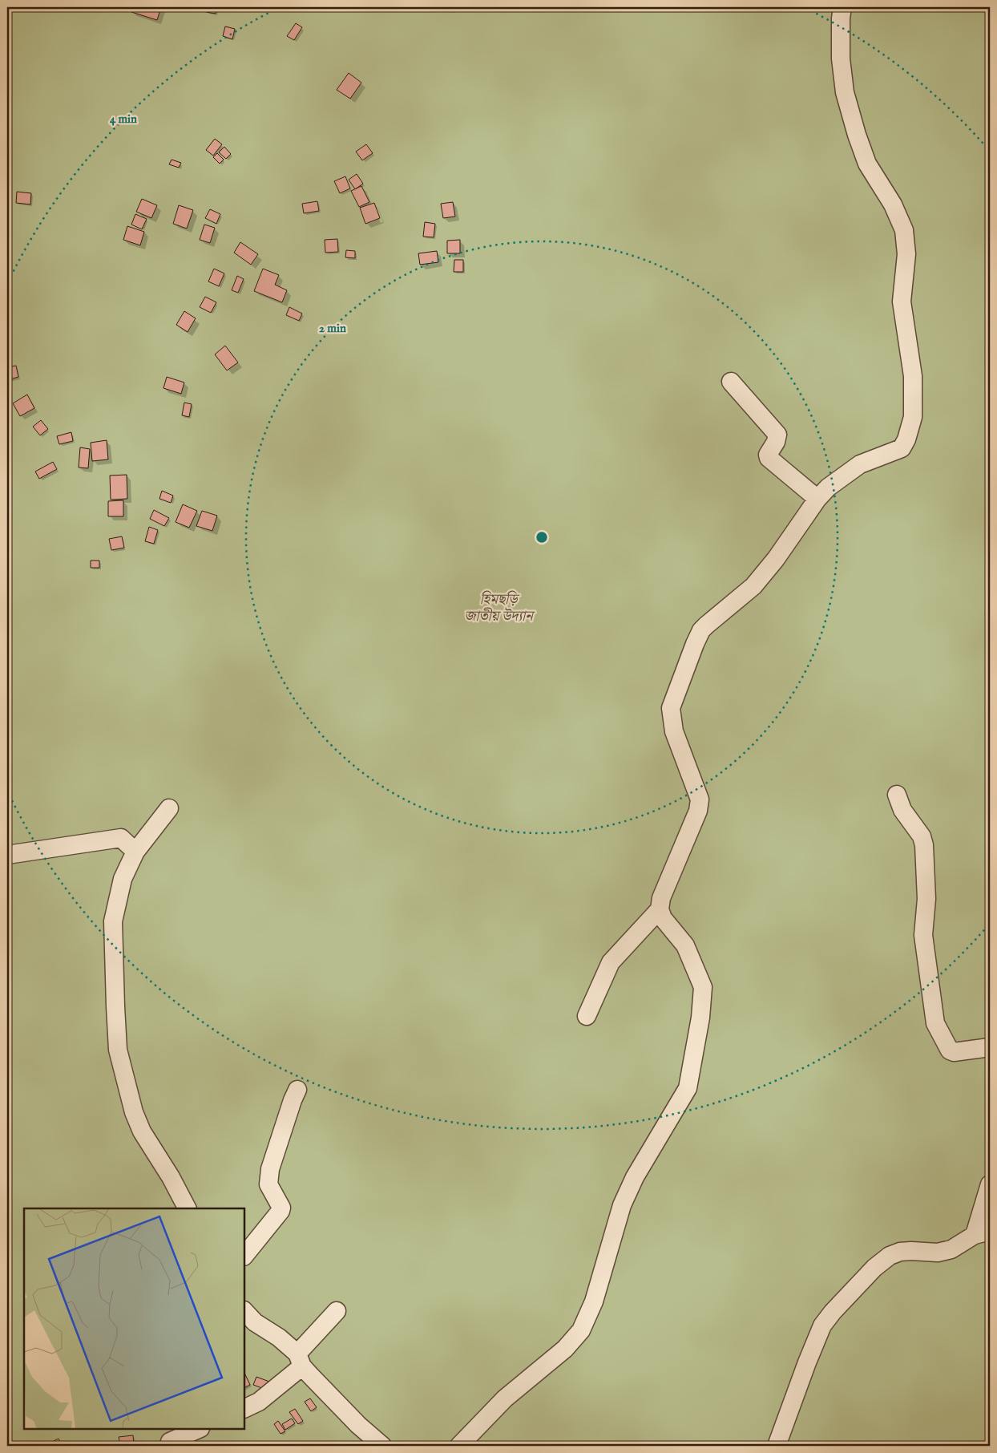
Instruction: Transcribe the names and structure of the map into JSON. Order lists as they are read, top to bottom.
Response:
{
  "parks": ["হিমছড়ি জাতীয় উদ্যান"],
  "rings": ["4 min", "2 min"]
}
